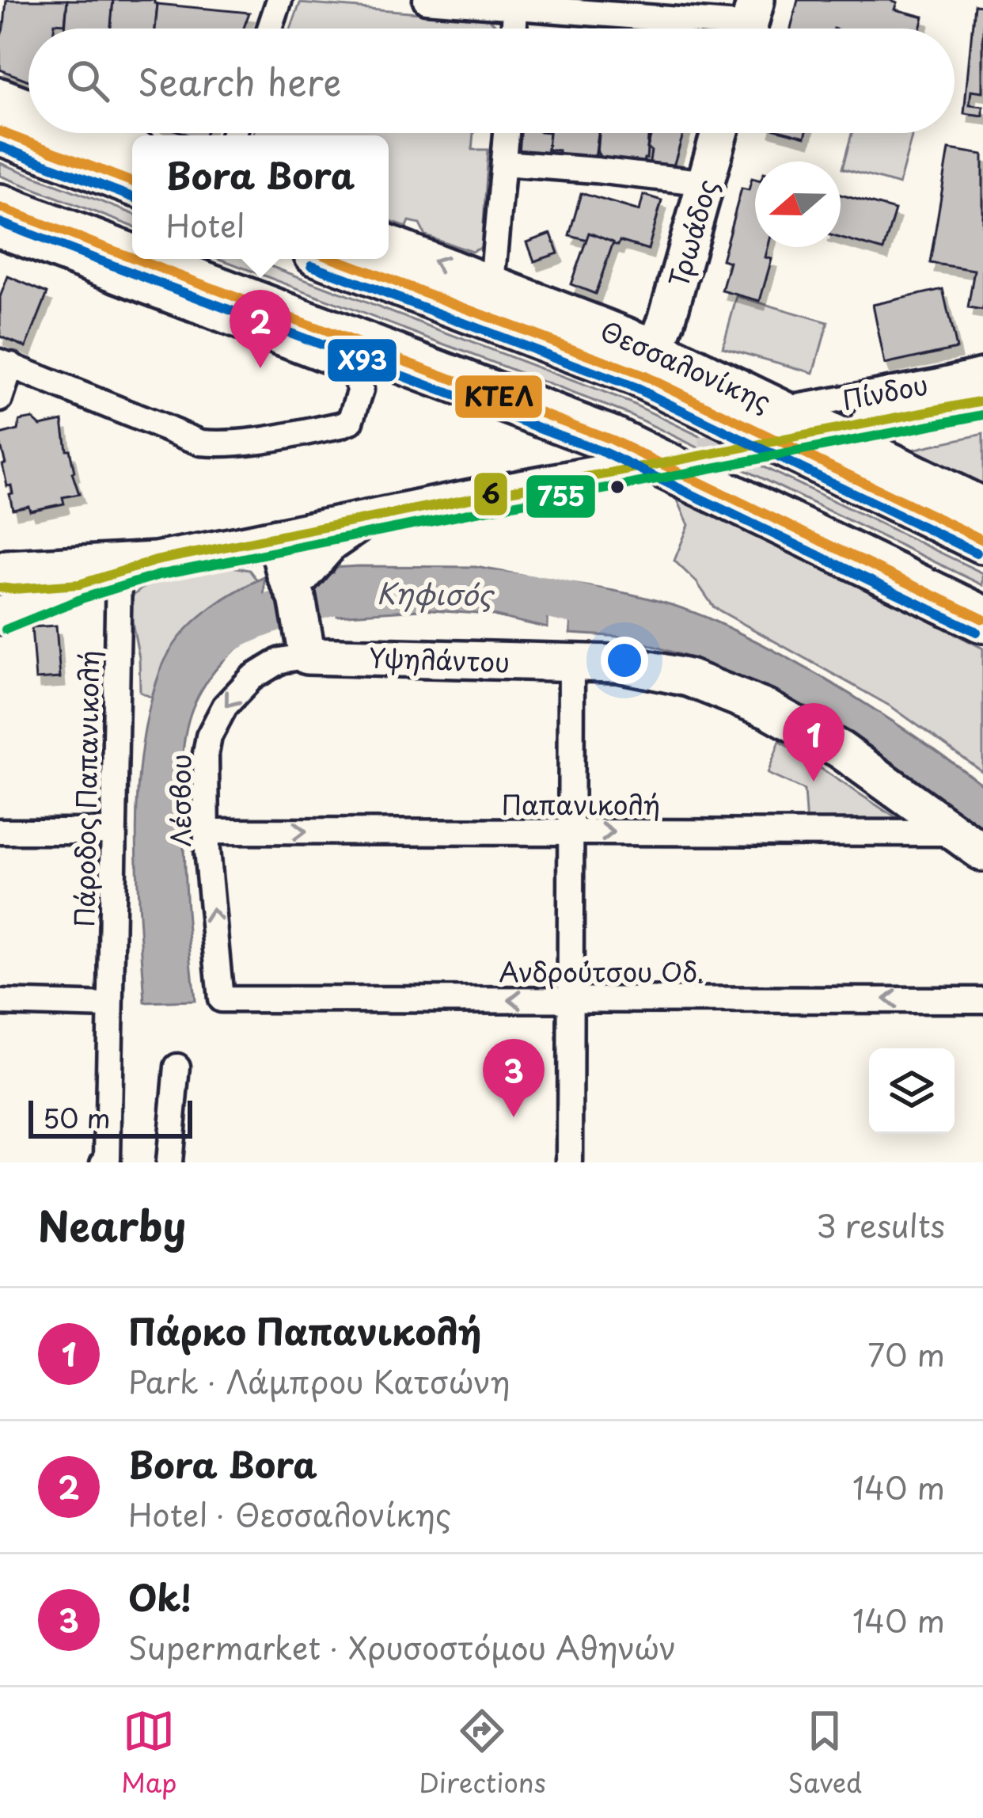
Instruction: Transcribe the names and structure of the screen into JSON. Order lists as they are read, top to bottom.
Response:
{
  "streets": {
    "street": [
      "Τρωάδος",
      "Θεσσαλονίκης",
      "Πίνδου",
      "Υψηλάντου",
      "Πάροδος Παπανικολή",
      "Λέσβου",
      "Παπανικολή",
      "Ανδρούτσου Οδ."
    ]
  },
  "crossings": [
    ["Τρωάδος", "Θεσσαλονίκης"],
    ["Θεσσαλονίκης", "Πίνδου"],
    ["Υψηλάντου", "Λέσβου"],
    ["Υψηλάντου", "Παπανικολή"],
    ["Λέσβου", "Παπανικολή"],
    ["Λέσβου", "Ανδρούτσου Οδ."]
  ],
  "one_way": ["Παπανικολή", "Ανδρούτσου Οδ."],
  "water": ["Κηφισός"],
  "lines": [
    "transit line ΚΤΕΛ",
    "transit line X93",
    "transit line 6",
    "transit line 755"
  ],
  "scale_bar": "50 m",
  "north": "left",
  "page": {
    "search": "Search here",
    "popup": ["Bora Bora", "Hotel"],
    "pins": ["2", "1", "3"],
    "scale": "50 m",
    "heading": ["Nearby", "3 results"],
    "list": [
      {
        "mark": "1",
        "name": "Πάρκο Παπανικολή",
        "note": "Park · Λάμπρου Κατσώνη",
        "value": "70 m"
      },
      {
        "mark": "2",
        "name": "Bora Bora",
        "note": "Hotel · Θεσσαλονίκης",
        "value": "140 m"
      },
      {
        "mark": "3",
        "name": "Ok!",
        "note": "Supermarket · Χρυσοστόμου Αθηνών",
        "value": "140 m"
      }
    ],
    "nav": ["Map", "Directions", "Saved"]
  }
}
